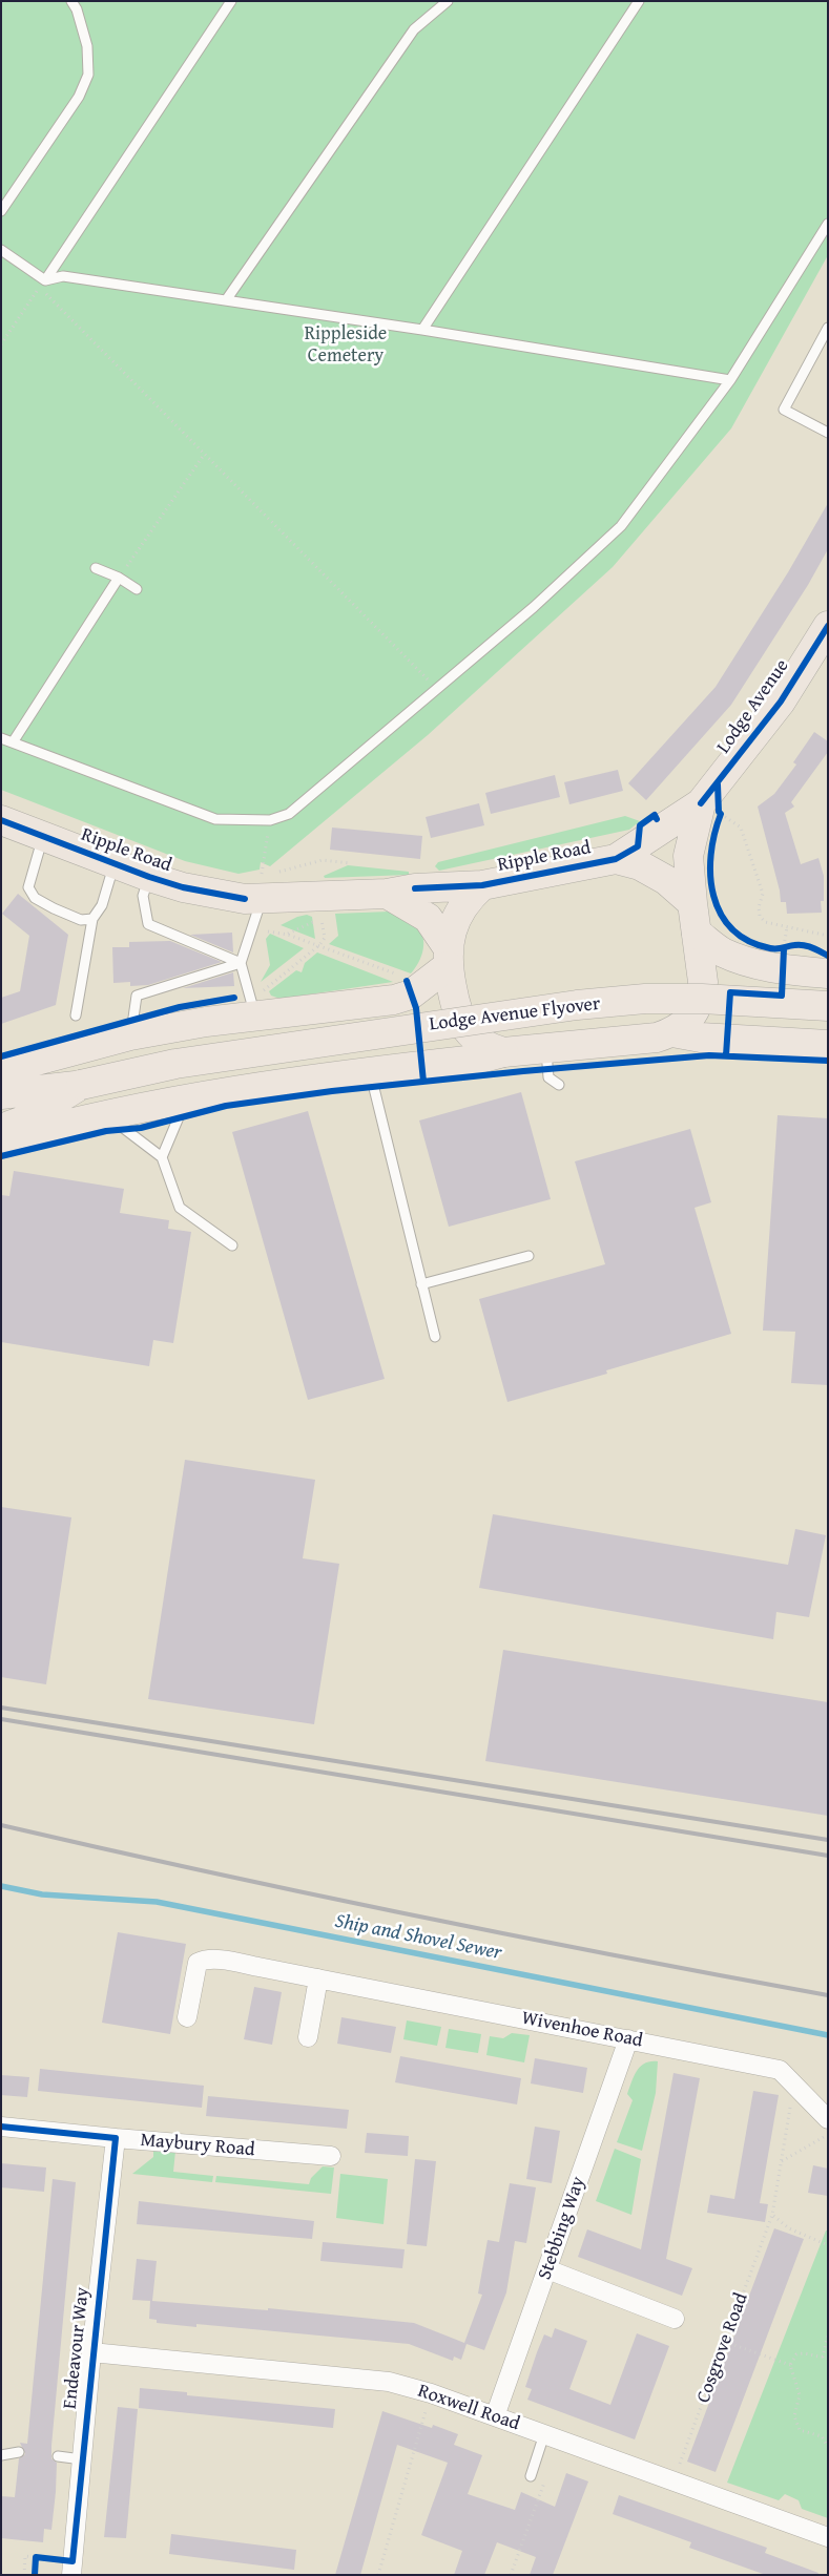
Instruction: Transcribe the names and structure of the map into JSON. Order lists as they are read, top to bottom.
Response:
{
  "streets": {
    "main road": ["Lodge Avenue", "Ripple Road", "Lodge Avenue Flyover"],
    "street": [
      "Wivenhoe Road",
      "Maybury Road",
      "Stebbing Way",
      "Endeavour Way",
      "Roxwell Road"
    ],
    "path": ["Cosgrove Road"]
  },
  "crossings": [
    ["Lodge Avenue", "Ripple Road"],
    ["Wivenhoe Road", "Stebbing Way"],
    ["Wivenhoe Road", "Cosgrove Road"],
    ["Maybury Road", "Endeavour Way"],
    ["Stebbing Way", "Roxwell Road"],
    ["Endeavour Way", "Roxwell Road"],
    ["Cosgrove Road", "Roxwell Road"]
  ],
  "water": ["Ship and Shovel Sewer"],
  "parks": ["Rippleside Cemetery"]
}
